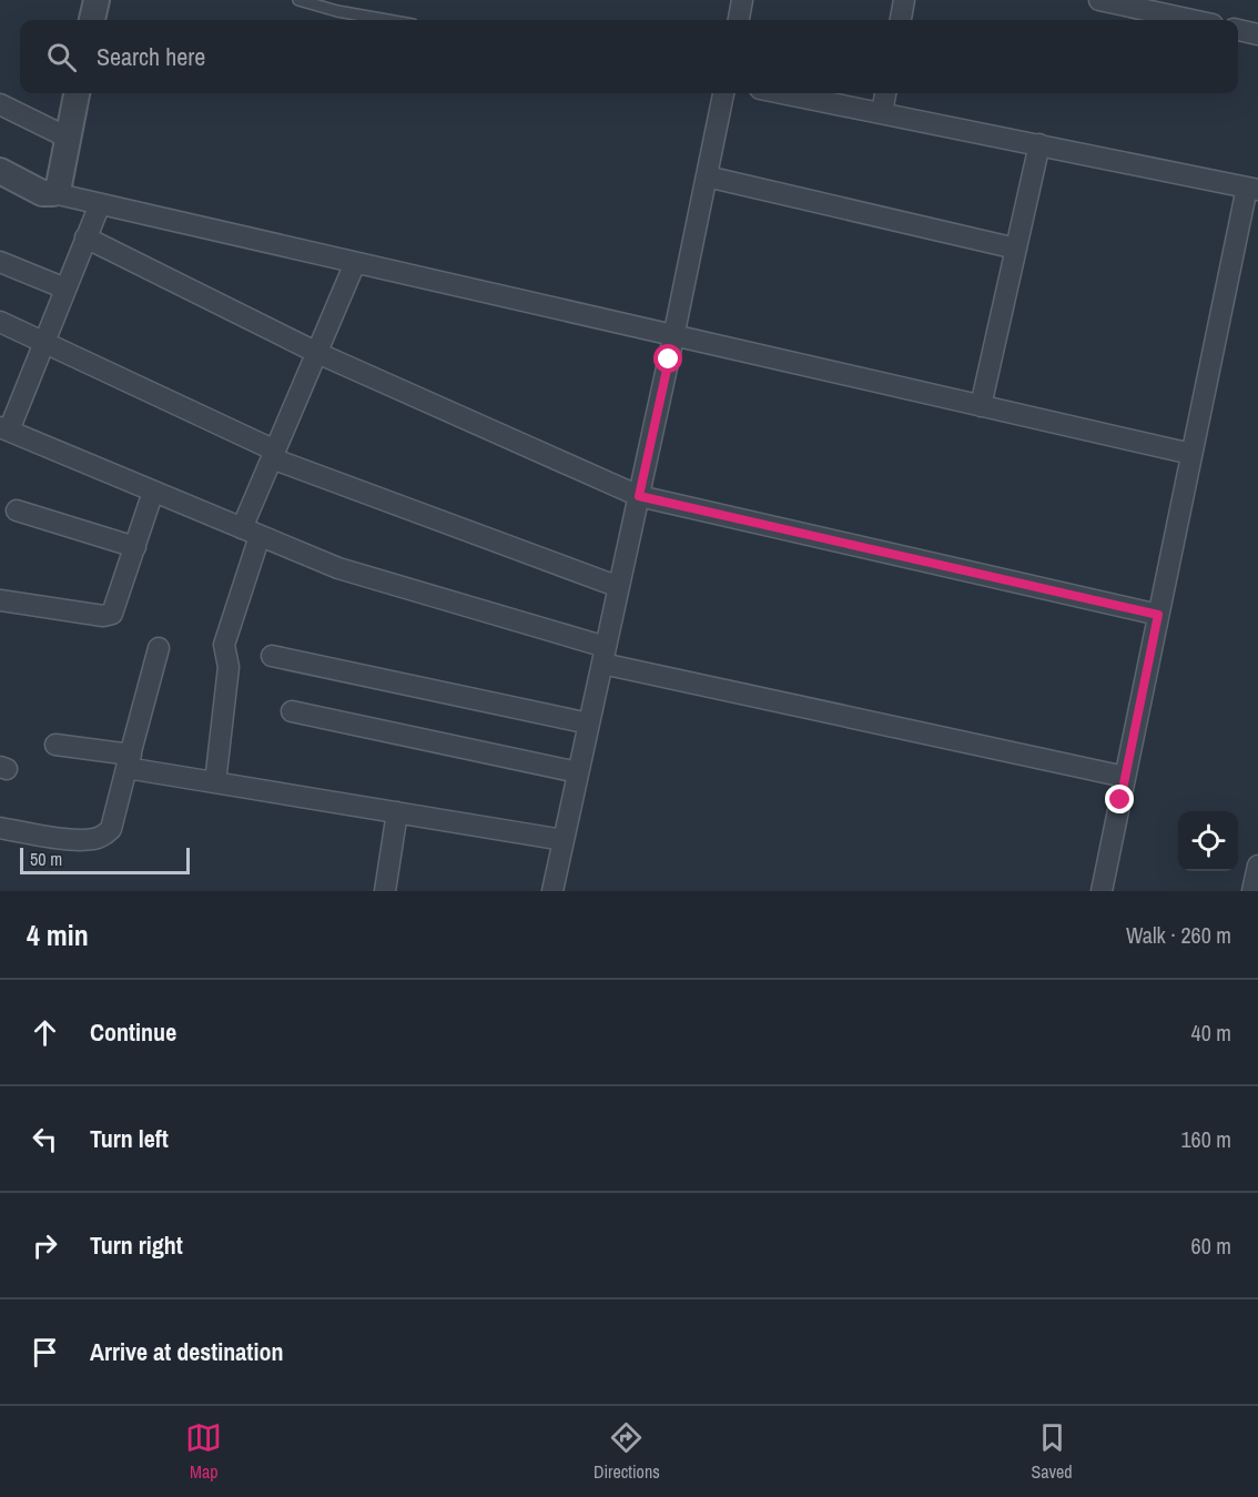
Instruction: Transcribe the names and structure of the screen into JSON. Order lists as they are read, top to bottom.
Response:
{
  "scale_bar": "50 m",
  "page": {
    "search": "Search here",
    "scale": "50 m",
    "heading": ["4 min", "Walk · 260 m"],
    "list": [
      ["Continue", "40 m"],
      ["Turn left", "160 m"],
      ["Turn right", "60 m"],
      "Arrive at destination"
    ],
    "nav": ["Map", "Directions", "Saved"]
  }
}
